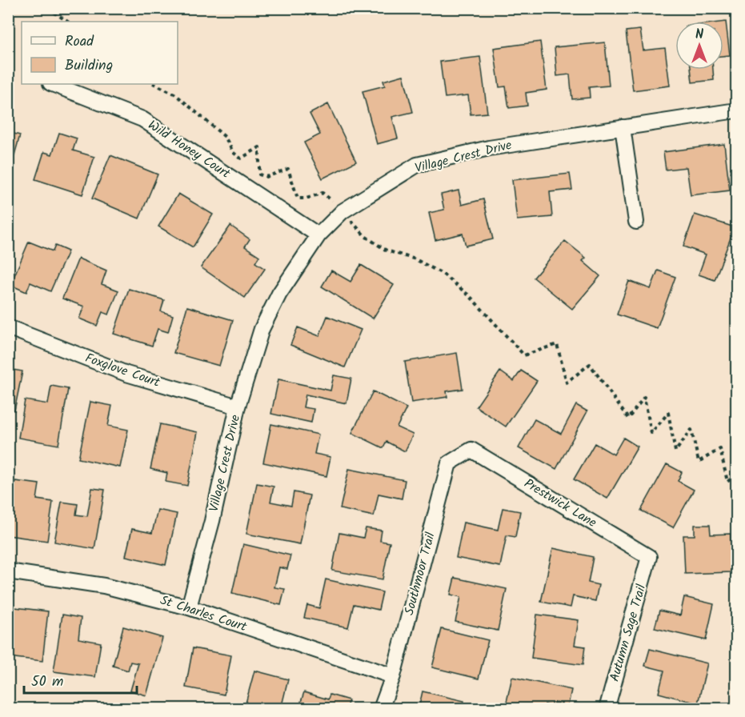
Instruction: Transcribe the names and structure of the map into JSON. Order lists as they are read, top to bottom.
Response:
{
  "streets": {
    "street": [
      "Wild Honey Court",
      "Village Crest Drive",
      "Foxglove Court",
      "Prestwick Lane",
      "Southmoor Trail",
      "St Charles Court",
      "Autumn Sage Trail"
    ]
  },
  "crossings": [
    ["Wild Honey Court", "Village Crest Drive"],
    ["Village Crest Drive", "Foxglove Court"],
    ["Village Crest Drive", "St Charles Court"],
    ["Prestwick Lane", "Southmoor Trail"],
    ["Prestwick Lane", "Autumn Sage Trail"],
    ["Southmoor Trail", "St Charles Court"]
  ],
  "legend": ["Road", "Building"],
  "scale_bar": "50 m",
  "north": "top"
}
